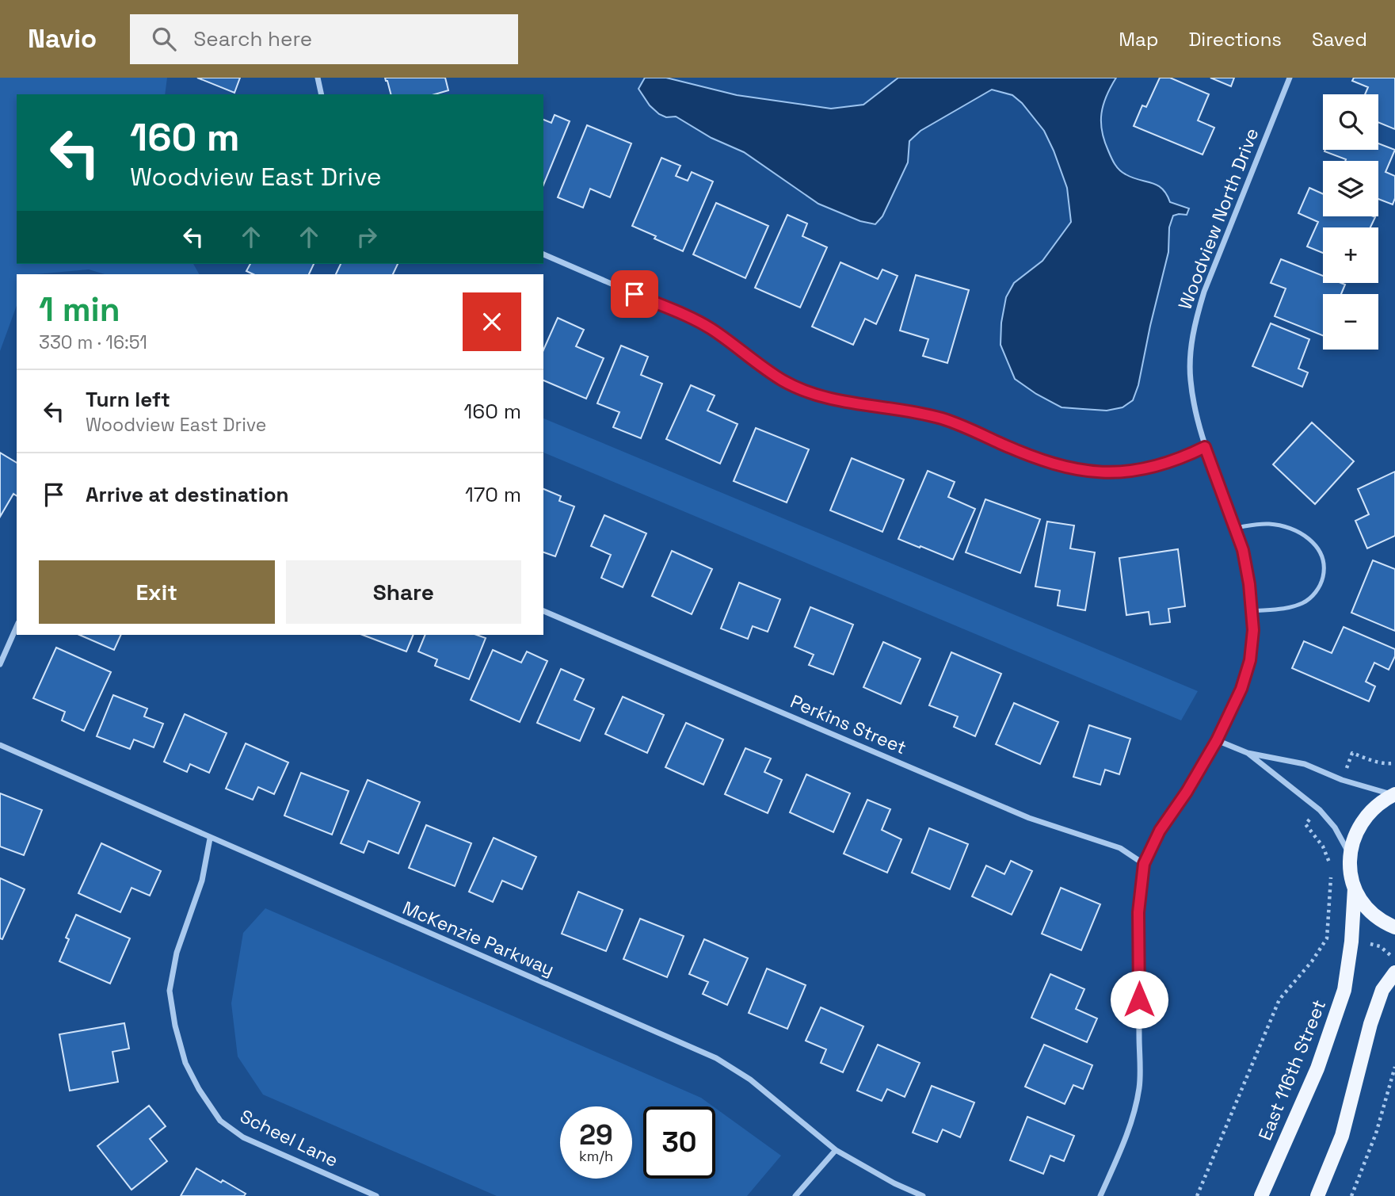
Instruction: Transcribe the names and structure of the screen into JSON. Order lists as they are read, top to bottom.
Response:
{
  "streets": {
    "main road": ["East 116th Street"],
    "street": [
      "Woodview North Drive",
      "Perkins Street",
      "McKenzie Parkway",
      "Scheel Lane"
    ]
  },
  "crossings": [
    ["Woodview North Drive", "Perkins Street"],
    ["McKenzie Parkway", "Scheel Lane"]
  ],
  "page": {
    "header": "Navio",
    "search": "Search here",
    "nav": ["Map", "Directions", "Saved"],
    "map_buttons": ["+", "−"],
    "turn": ["160 m", "Woodview East Drive"],
    "heading": ["1 min", "330 m · 16:51"],
    "list": [
      {
        "name": "Turn left",
        "note": "Woodview East Drive",
        "value": "160 m"
      },
      {
        "name": "Arrive at destination",
        "value": "170 m"
      }
    ],
    "buttons": ["Exit", "Share"],
    "speed": "29 km/h",
    "limit": "30"
  }
}
